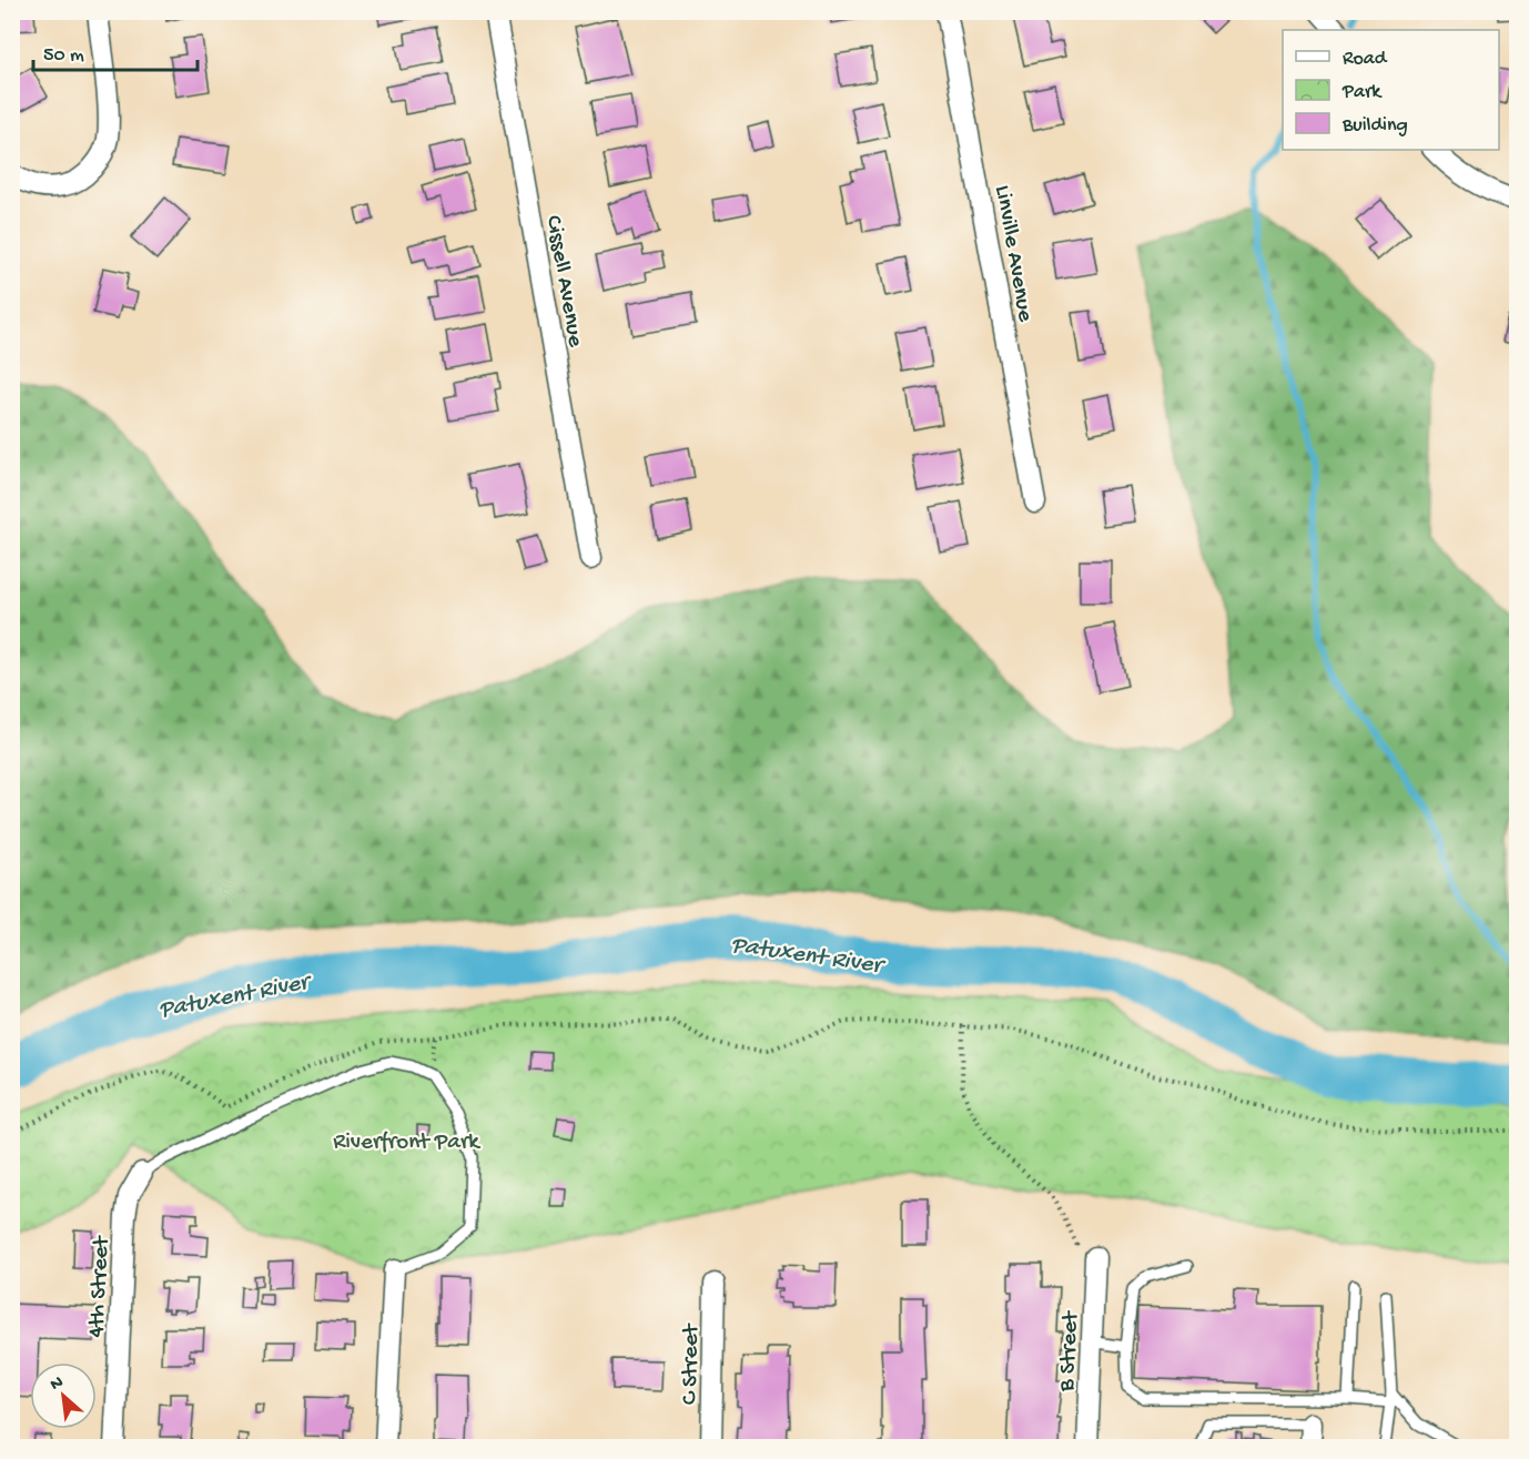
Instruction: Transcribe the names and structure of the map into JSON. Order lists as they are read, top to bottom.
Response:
{
  "streets": {
    "street": [
      "Linville Avenue",
      "Cissell Avenue",
      "4th Street",
      "B Street",
      "C Street"
    ]
  },
  "water": ["Patuxent River"],
  "parks": ["Riverfront Park"],
  "legend": ["Road", "Park", "Building"],
  "scale_bar": "50 m",
  "north": "top left"
}
